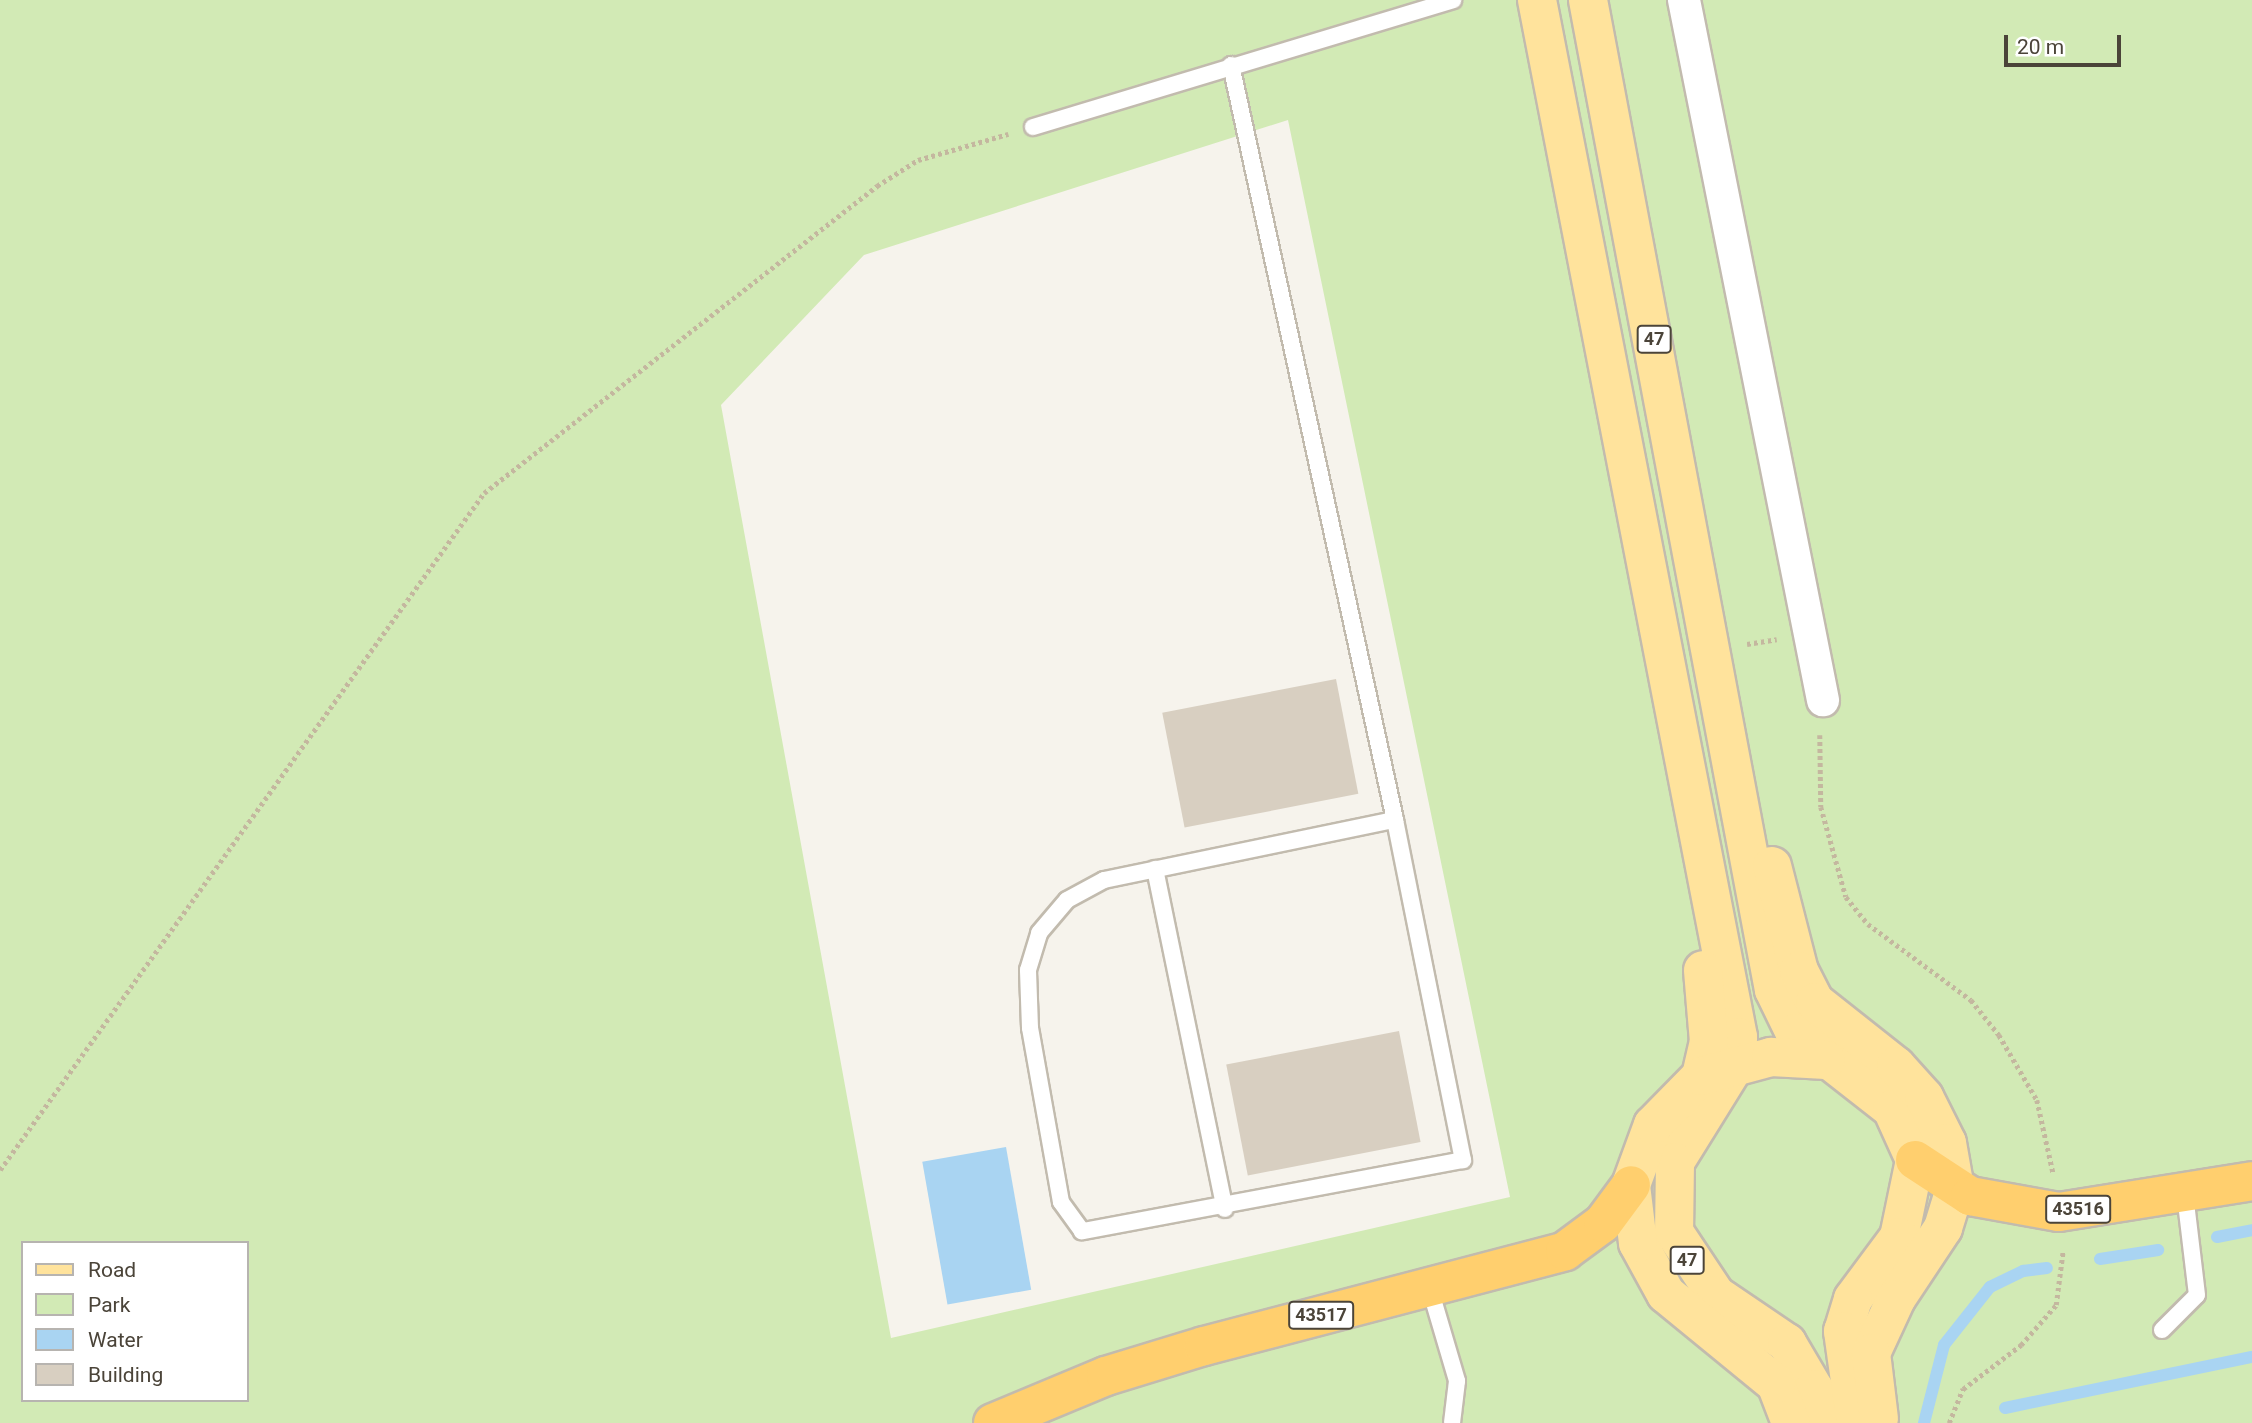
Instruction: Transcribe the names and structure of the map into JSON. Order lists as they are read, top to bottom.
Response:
{
  "streets": {
    "highway": ["43516", "43517"],
    "main road": ["47"]
  },
  "crossings": [
    ["47", "43516"],
    ["47", "43517"]
  ],
  "legend": [
    "Road",
    "Park",
    "Water",
    "Building"
  ],
  "scale_bar": "20 m"
}
